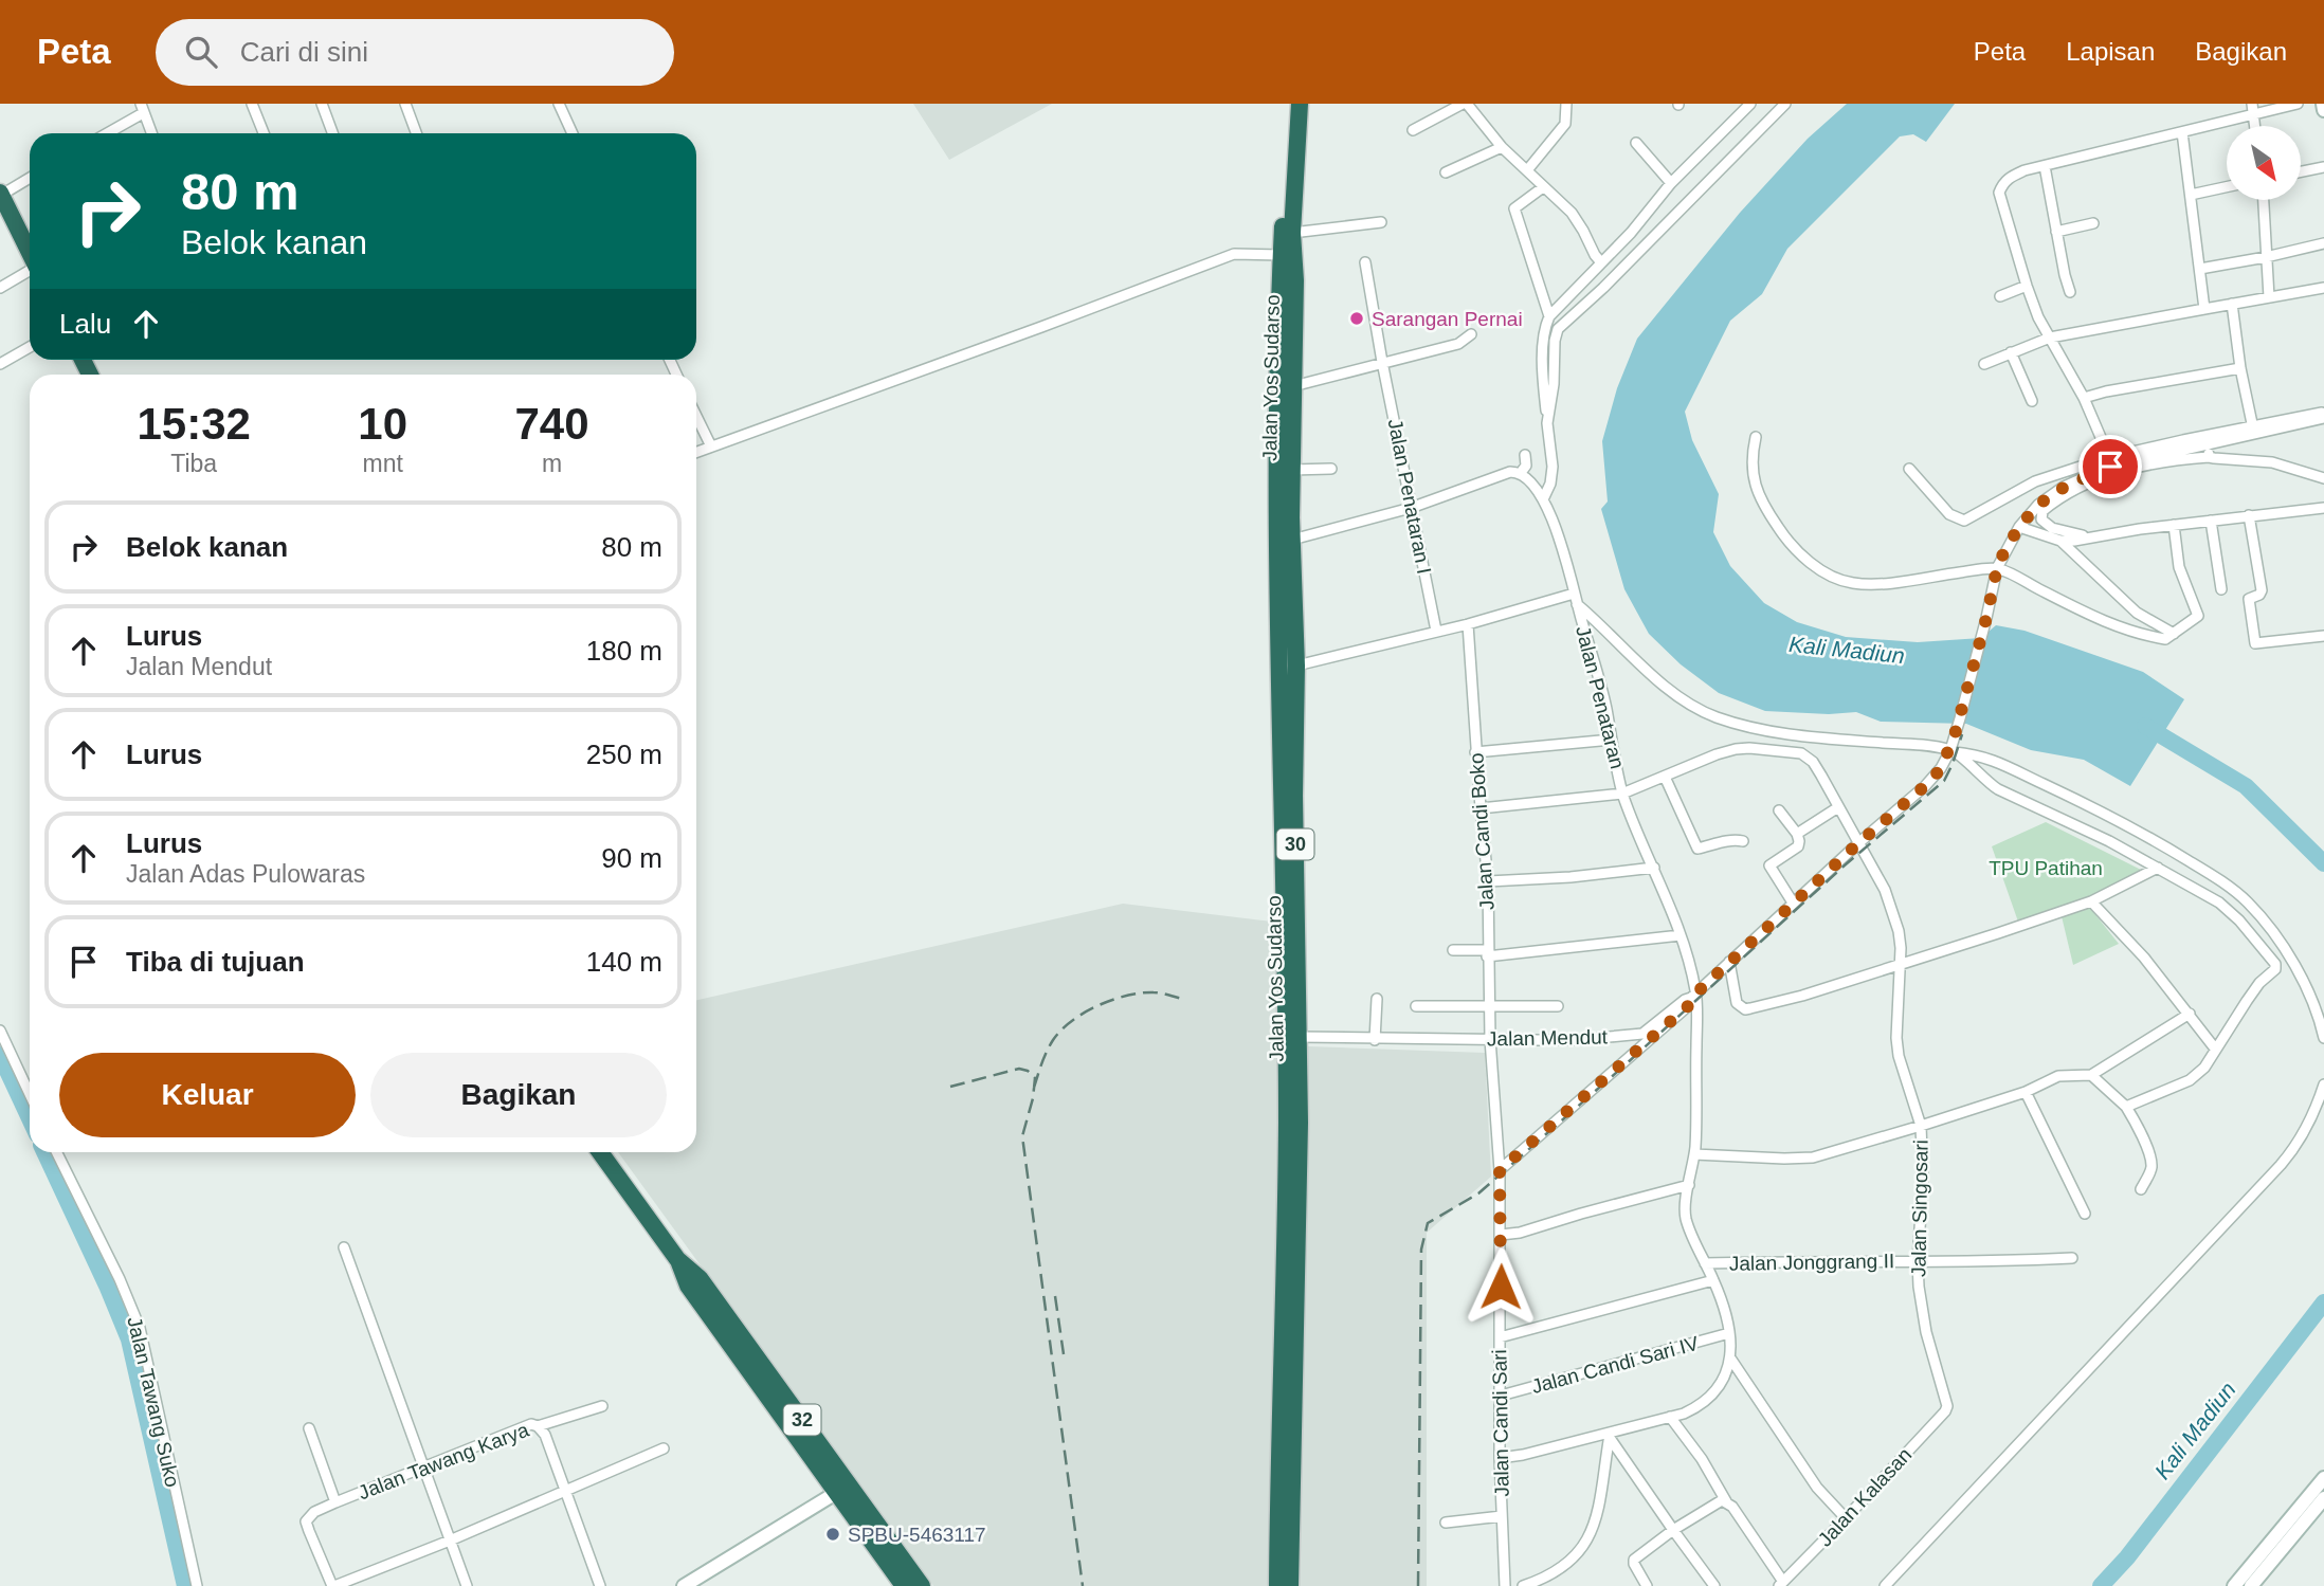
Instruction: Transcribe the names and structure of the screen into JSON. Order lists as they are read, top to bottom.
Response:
{
  "streets": {
    "highway": ["Jalan Yos Sudarso", "30", "32"],
    "street": [
      "Jalan Penataran I",
      "Jalan Penataran",
      "Jalan Candi Boko",
      "Jalan Mendut",
      "Jalan Singosari",
      "Jalan Jonggrang II",
      "Jalan Candi Sari IV",
      "Jalan Tawang Suko",
      "Jalan Candi Sari",
      "Jalan Tawang Karya",
      "Jalan Kalasan"
    ]
  },
  "crossings": [
    ["Jalan Yos Sudarso", "Jalan Mendut"],
    ["Jalan Penataran", "Jalan Singosari"],
    ["Jalan Candi Boko", "Jalan Mendut"],
    ["Jalan Candi Boko", "Jalan Candi Sari"],
    ["Jalan Mendut", "Jalan Candi Sari"],
    ["Jalan Singosari", "Jalan Jonggrang II"],
    ["Jalan Singosari", "Jalan Kalasan"],
    ["Jalan Candi Sari IV", "Jalan Candi Sari"]
  ],
  "water": ["Kali Madiun"],
  "parks": ["TPU Patihan"],
  "places": ["Sarangan Pernai", "SPBU-5463117"],
  "north": "bottom right",
  "page": {
    "header": "Peta",
    "search": "Cari di sini",
    "nav": ["Peta", "Lapisan", "Bagikan"],
    "turn": ["80 m", "Belok kanan"],
    "then": "Lalu",
    "eta": [
      "15:32",
      "Tiba",
      "10",
      "mnt",
      "740",
      "m"
    ],
    "list": [
      {
        "name": "Belok kanan",
        "value": "80 m"
      },
      {
        "name": "Lurus",
        "note": "Jalan Mendut",
        "value": "180 m"
      },
      {
        "name": "Lurus",
        "value": "250 m"
      },
      {
        "name": "Lurus",
        "note": "Jalan Adas Pulowaras",
        "value": "90 m"
      },
      {
        "name": "Tiba di tujuan",
        "value": "140 m"
      }
    ],
    "buttons": ["Keluar", "Bagikan"]
  }
}
